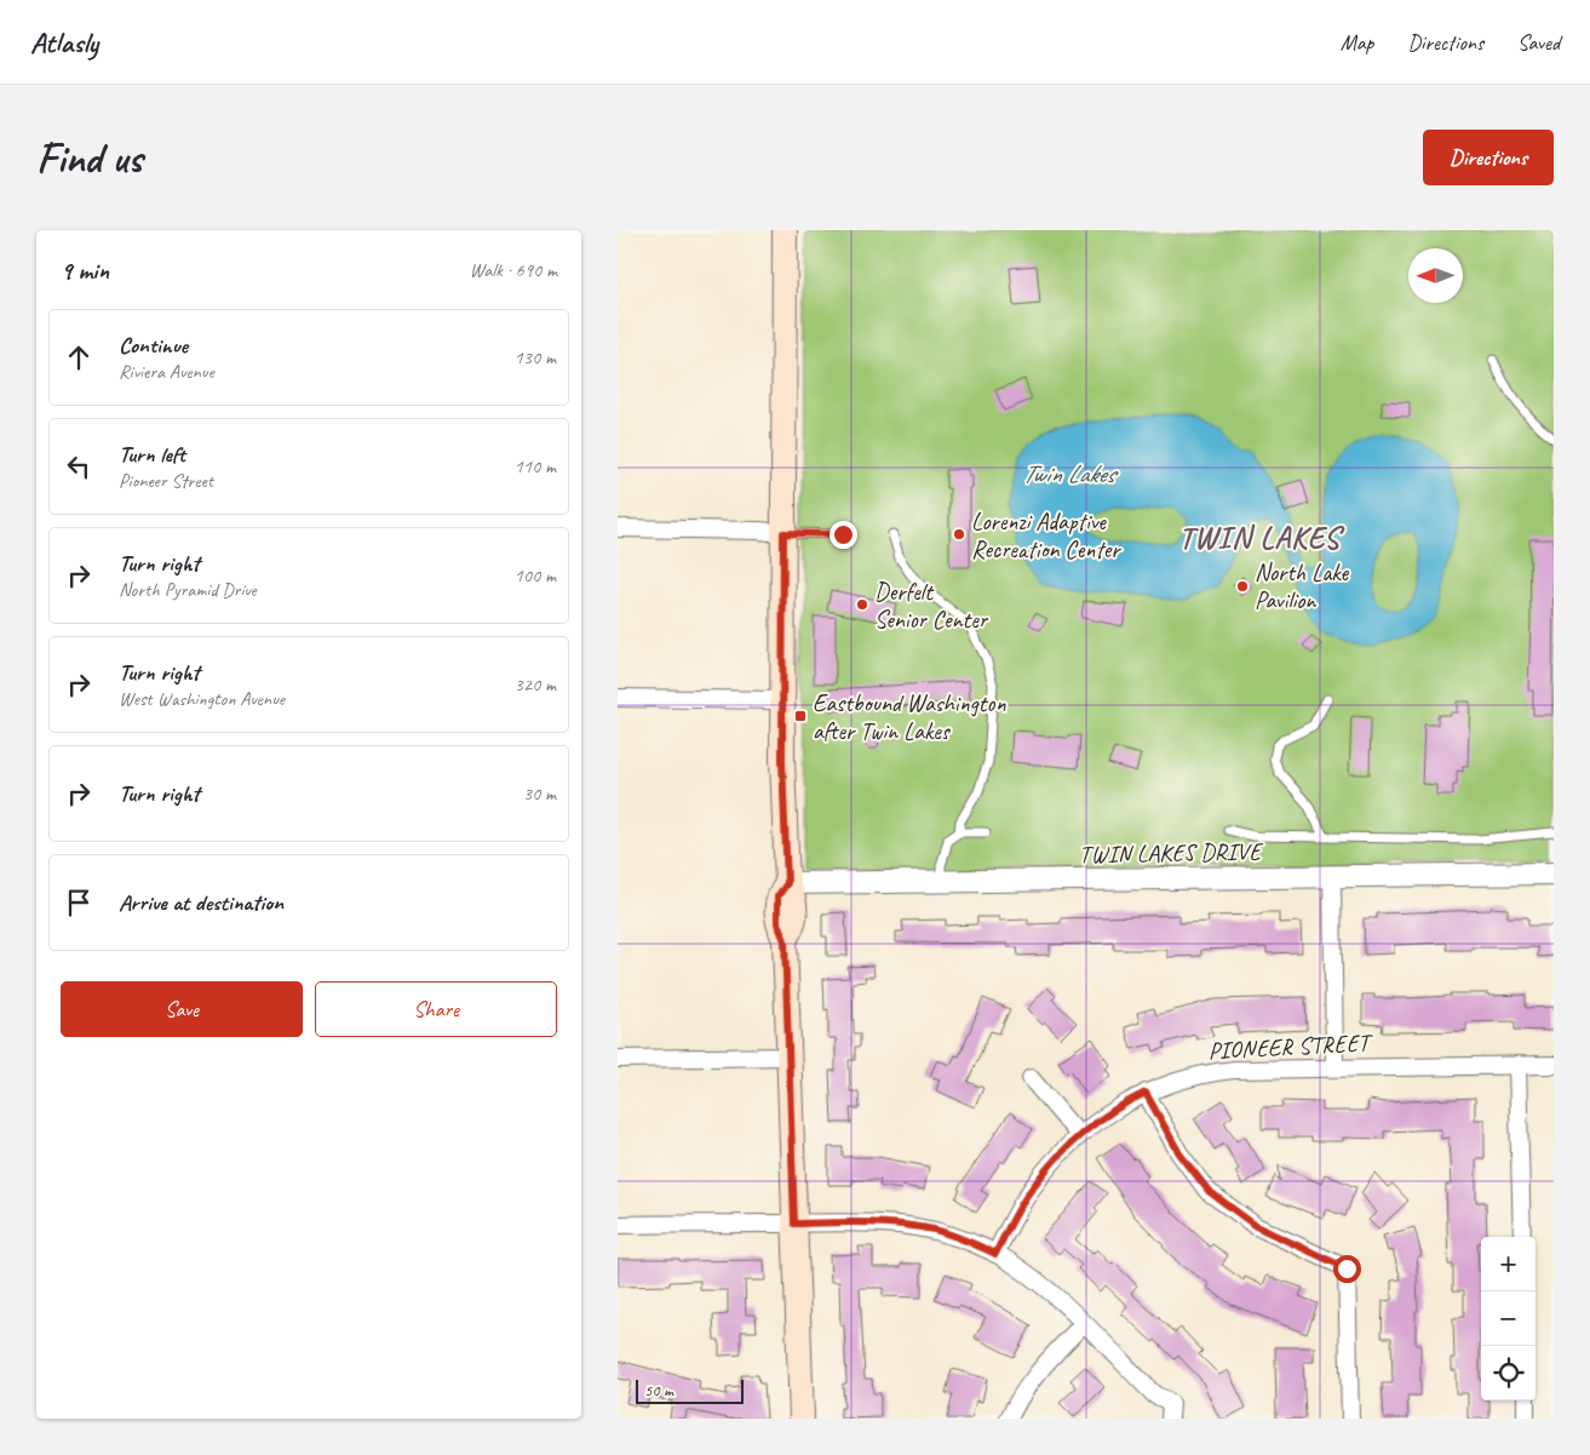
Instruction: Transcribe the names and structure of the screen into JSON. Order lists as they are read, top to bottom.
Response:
{
  "streets": {
    "street": ["TWIN LAKES DRIVE", "PIONEER STREET"]
  },
  "districts": ["TWIN LAKES"],
  "water": ["Twin Lakes"],
  "places": {
    "other": ["Lorenzi Adaptive Recreation Center", "North Lake Pavilion", "Derfelt Senior Center"],
    "transit": ["Eastbound Washington after Twin Lakes"]
  },
  "scale_bar": "50 m",
  "north": "left",
  "page": {
    "header": "Atlasly",
    "nav": ["Map", "Directions", "Saved"],
    "buttons": [
      "Directions",
      ["Save", "Share"]
    ],
    "title": "Find us",
    "heading": ["9 min", "Walk · 690 m"],
    "list": [
      ["Continue", "Riviera Avenue", "130 m"],
      ["Turn left", "Pioneer Street", "110 m"],
      ["Turn right", "North Pyramid Drive", "100 m"],
      ["Turn right", "West Washington Avenue", "320 m"],
      ["Turn right", "30 m"],
      "Arrive at destination"
    ],
    "map_buttons": ["+", "−"],
    "scale": "50 m"
  }
}
